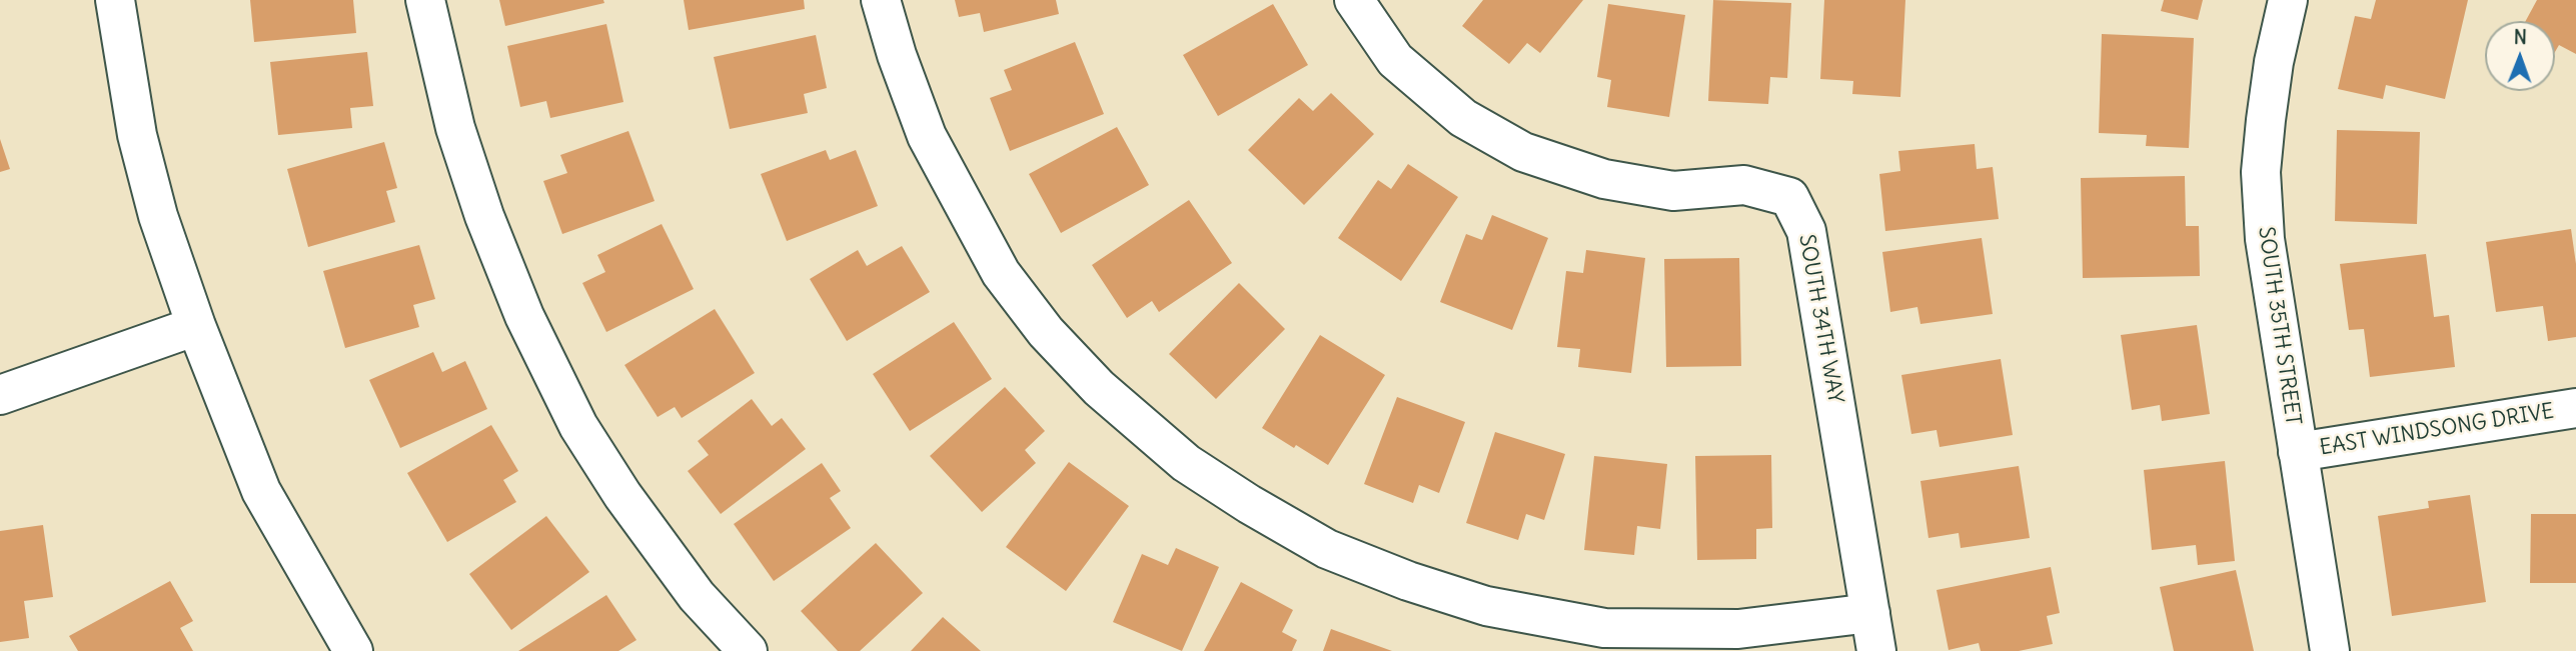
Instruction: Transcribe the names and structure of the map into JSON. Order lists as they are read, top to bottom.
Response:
{
  "streets": {
    "street": ["SOUTH 34TH WAY", "SOUTH 35TH STREET", "EAST WINDSONG DRIVE"]
  },
  "crossings": [
    ["SOUTH 35TH STREET", "EAST WINDSONG DRIVE"]
  ],
  "north": "top"
}
